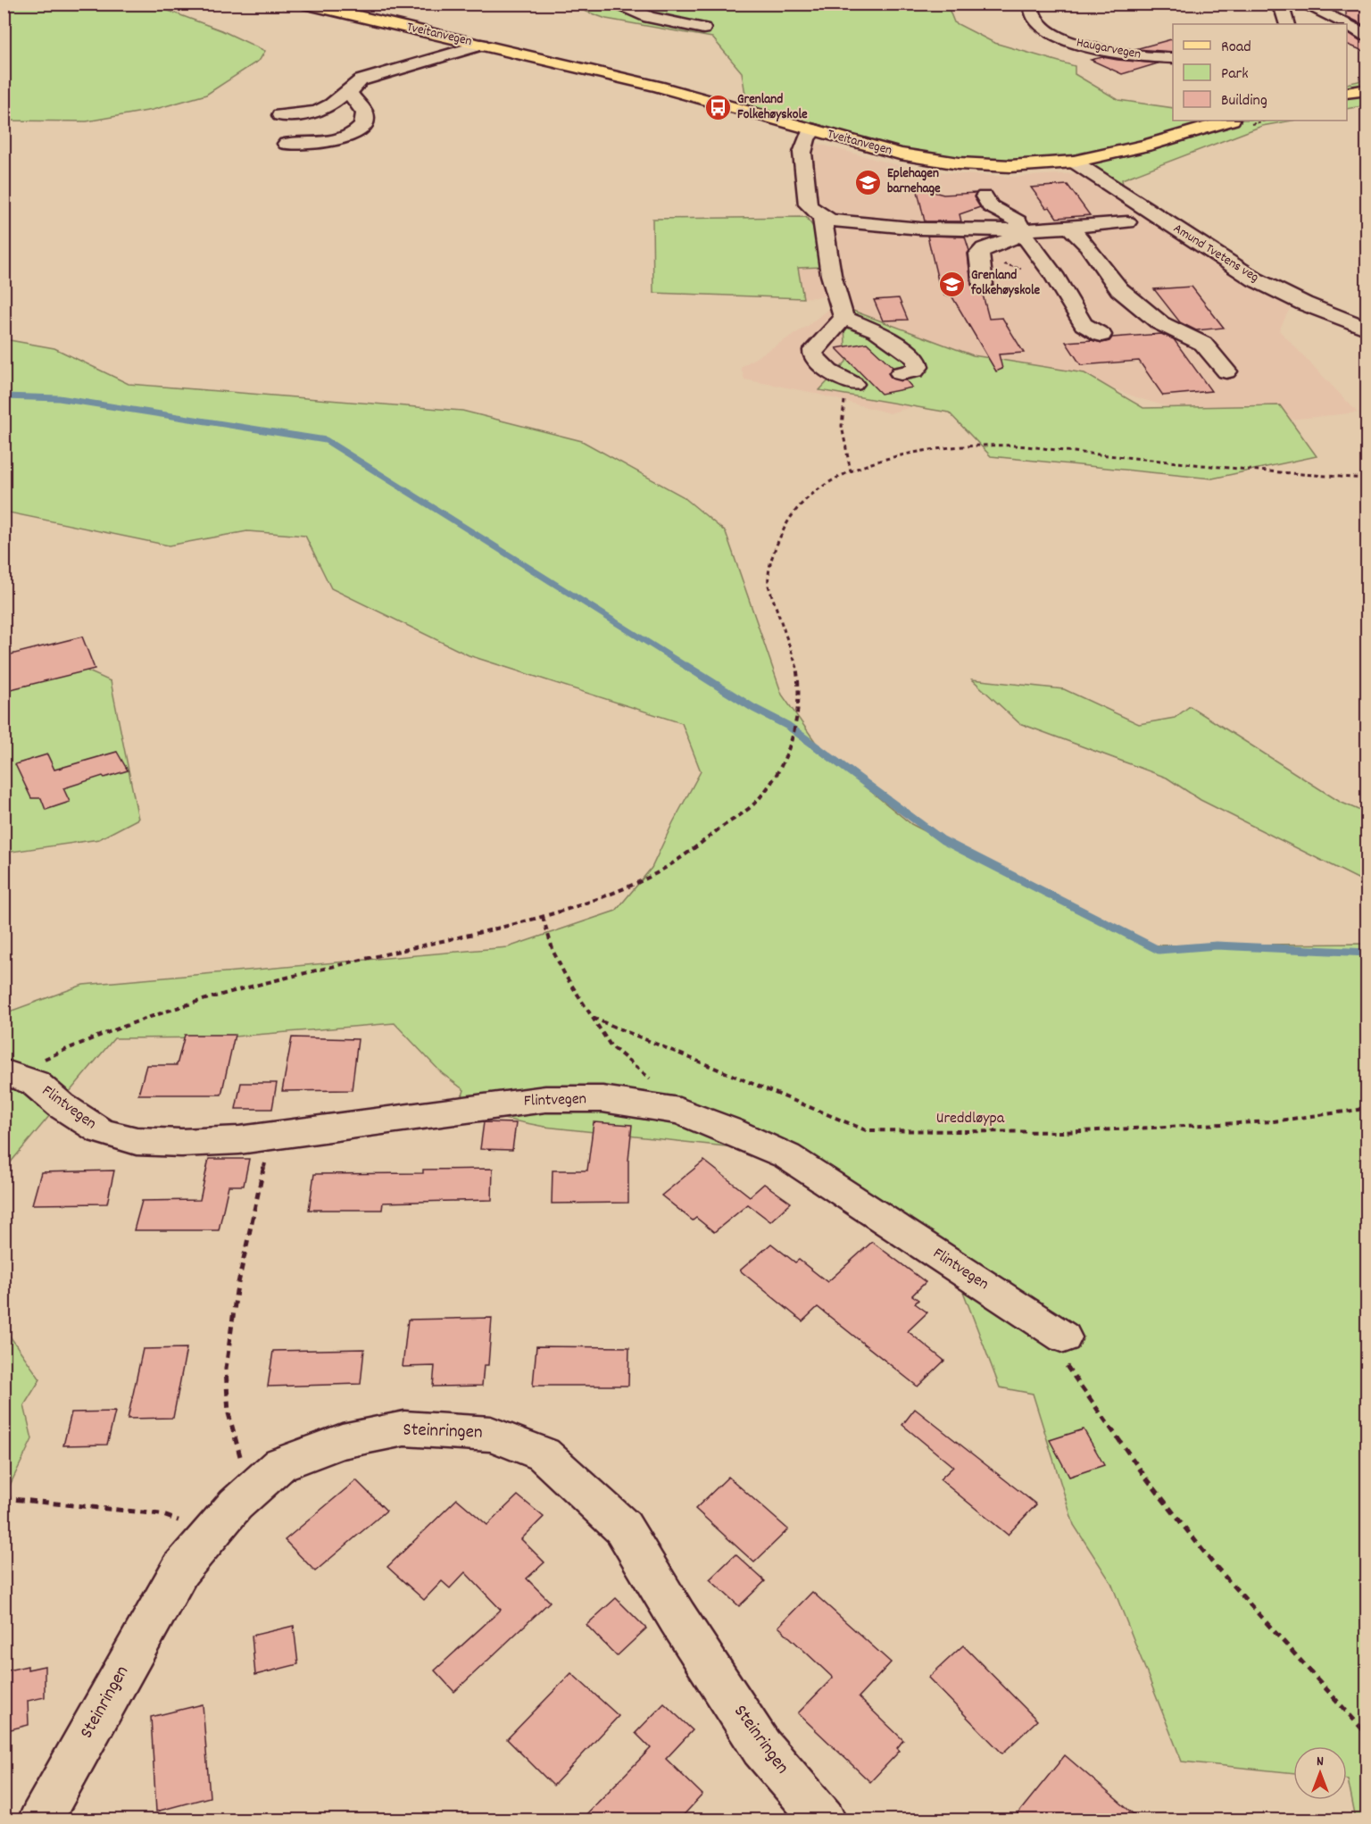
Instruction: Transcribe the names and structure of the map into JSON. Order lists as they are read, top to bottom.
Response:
{
  "streets": {
    "main road": ["Tveitanvegen"],
    "street": [
      "Haugarvegen",
      "Amund Tvetens veg",
      "Flintvegen",
      "Steinringen"
    ],
    "path": ["Ureddløypa"]
  },
  "crossings": [
    ["Tveitanvegen", "Amund Tvetens veg"]
  ],
  "places": {
    "bus stop": ["Grenland Folkehøyskole"],
    "school or university": ["Eplehagen barnehage", "Grenland folkehøyskole"]
  },
  "legend": ["Road", "Park", "Building"],
  "north": "top"
}
